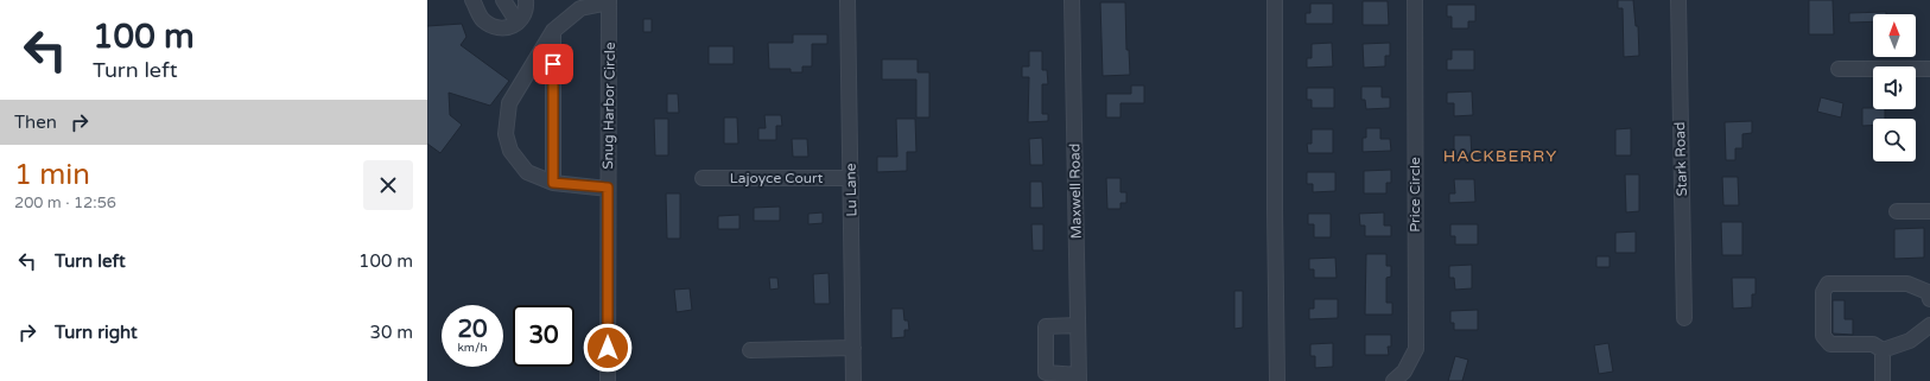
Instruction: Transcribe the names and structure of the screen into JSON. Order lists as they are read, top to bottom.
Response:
{
  "streets": {
    "street": [
      "Snug Harbor Circle",
      "Stark Road",
      "Lajoyce Court",
      "Lu Lane",
      "Maxwell Road",
      "Price Circle"
    ]
  },
  "crossings": [
    ["Lajoyce Court", "Lu Lane"]
  ],
  "districts": ["HACKBERRY"],
  "north": "top",
  "page": {
    "turn": ["100 m", "Turn left"],
    "then": "Then",
    "heading": ["1 min", "200 m · 12:56"],
    "list": [
      {
        "name": "Turn left",
        "value": "100 m"
      },
      {
        "name": "Turn right",
        "value": "30 m"
      }
    ],
    "speed": "20 km/h",
    "limit": "30"
  }
}
